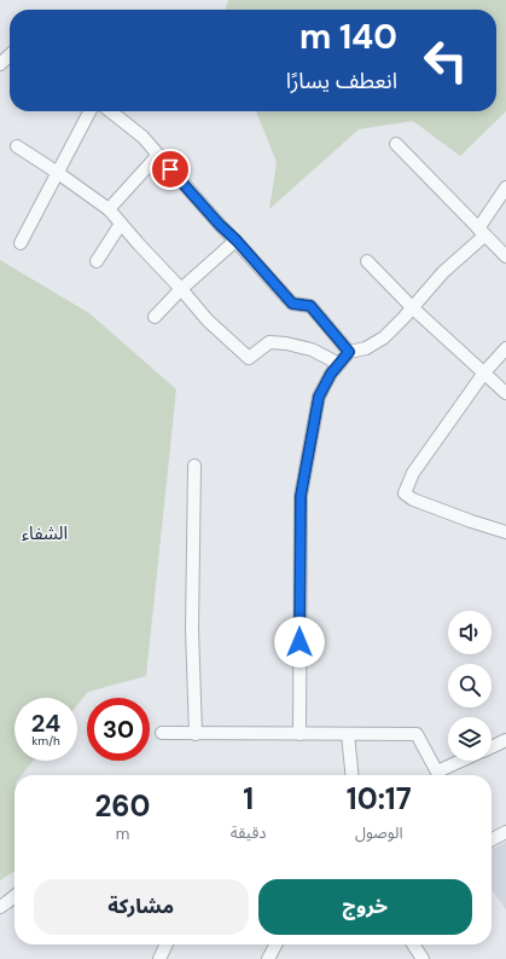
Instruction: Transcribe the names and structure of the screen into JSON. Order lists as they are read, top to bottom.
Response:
{
  "districts": ["الشفاء"],
  "page": {
    "turn": ["140 m", "انعطف يسارًا"],
    "speed": "24 km/h",
    "limit": "30",
    "eta": [
      "10:17",
      "الوصول",
      "1",
      "دقيقة",
      "260",
      "m"
    ],
    "buttons": ["خروج", "مشاركة"]
  }
}
